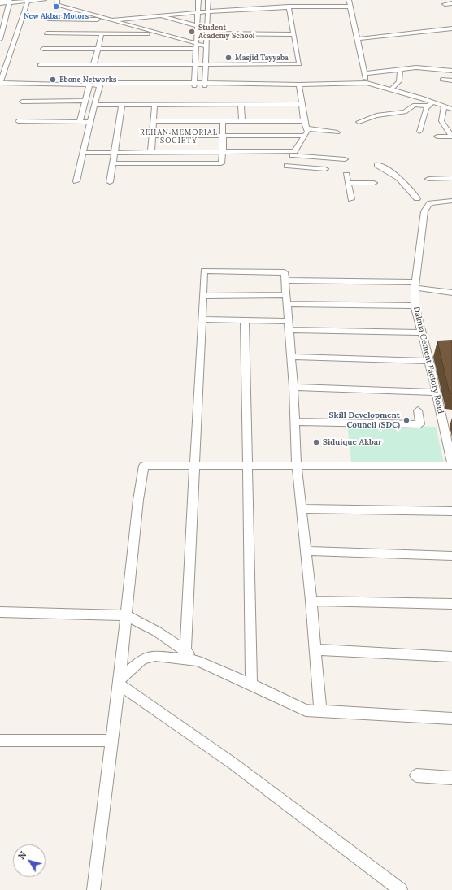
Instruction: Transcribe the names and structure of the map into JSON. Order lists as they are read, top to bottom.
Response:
{
  "streets": {
    "street": ["Dalmia Cement Factory Road"]
  },
  "districts": ["REHAN MEMORIAL SOCIETY"],
  "places": [
    "New Akbar Motors",
    "Student Academy School",
    "Masjid Tayyaba",
    "Ebone Networks",
    "Skill Development Council (SDC)",
    "Siduique Akbar"
  ],
  "north": "top left"
}
